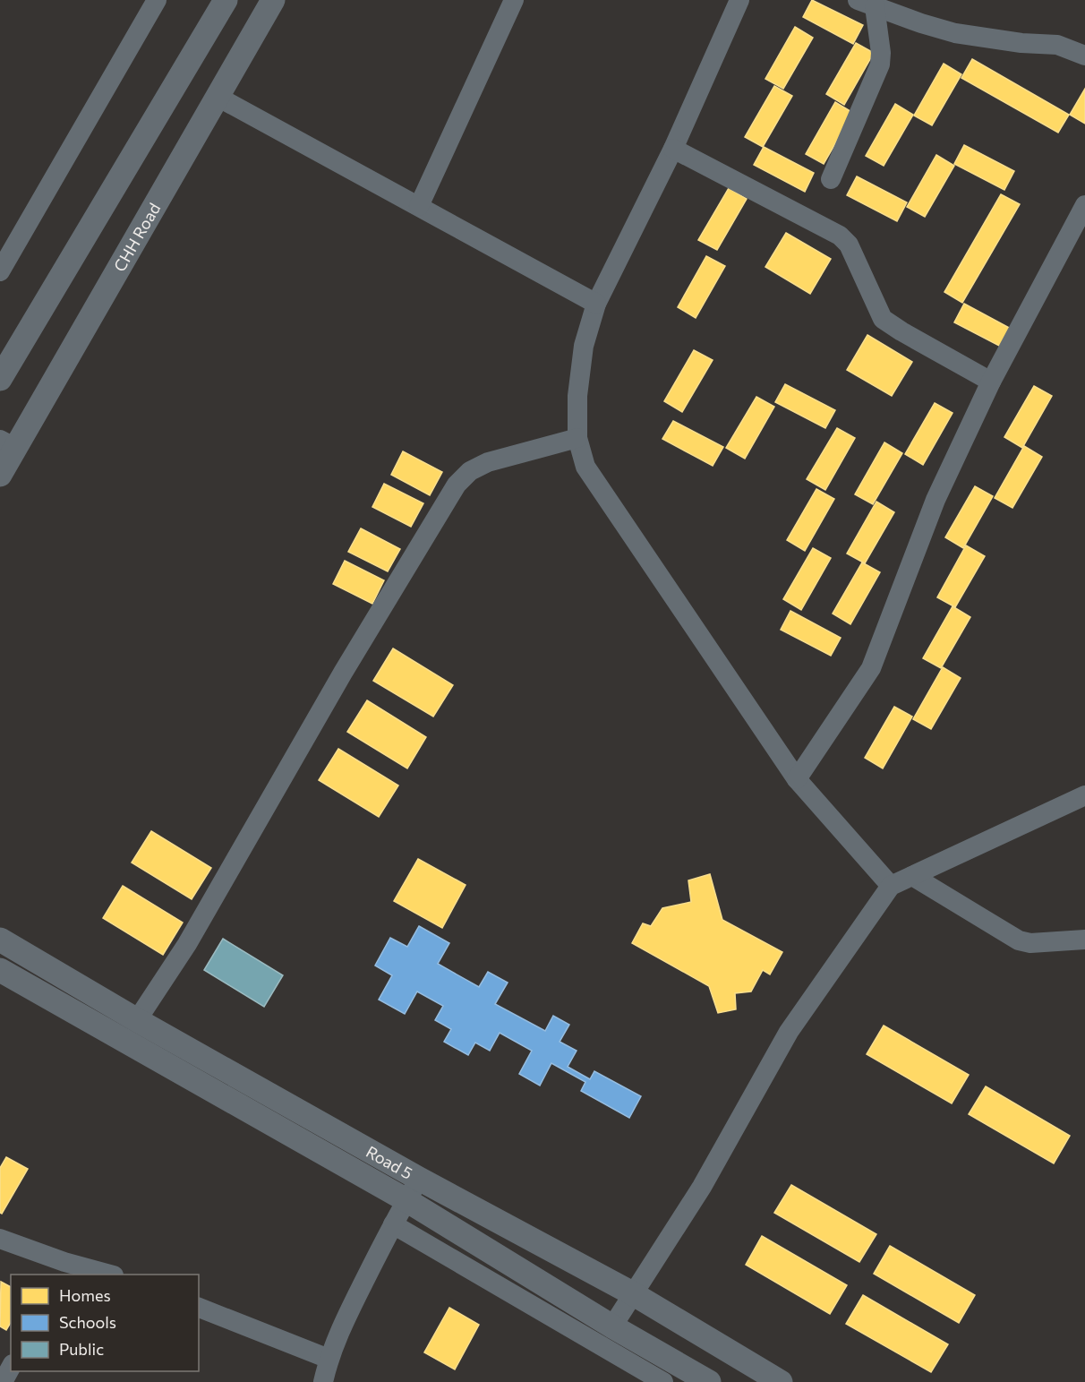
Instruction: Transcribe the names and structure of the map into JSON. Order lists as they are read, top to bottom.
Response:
{
  "streets": {
    "street": ["CHH Road", "Road 5"]
  },
  "legend": ["Homes", "Schools", "Public"]
}
